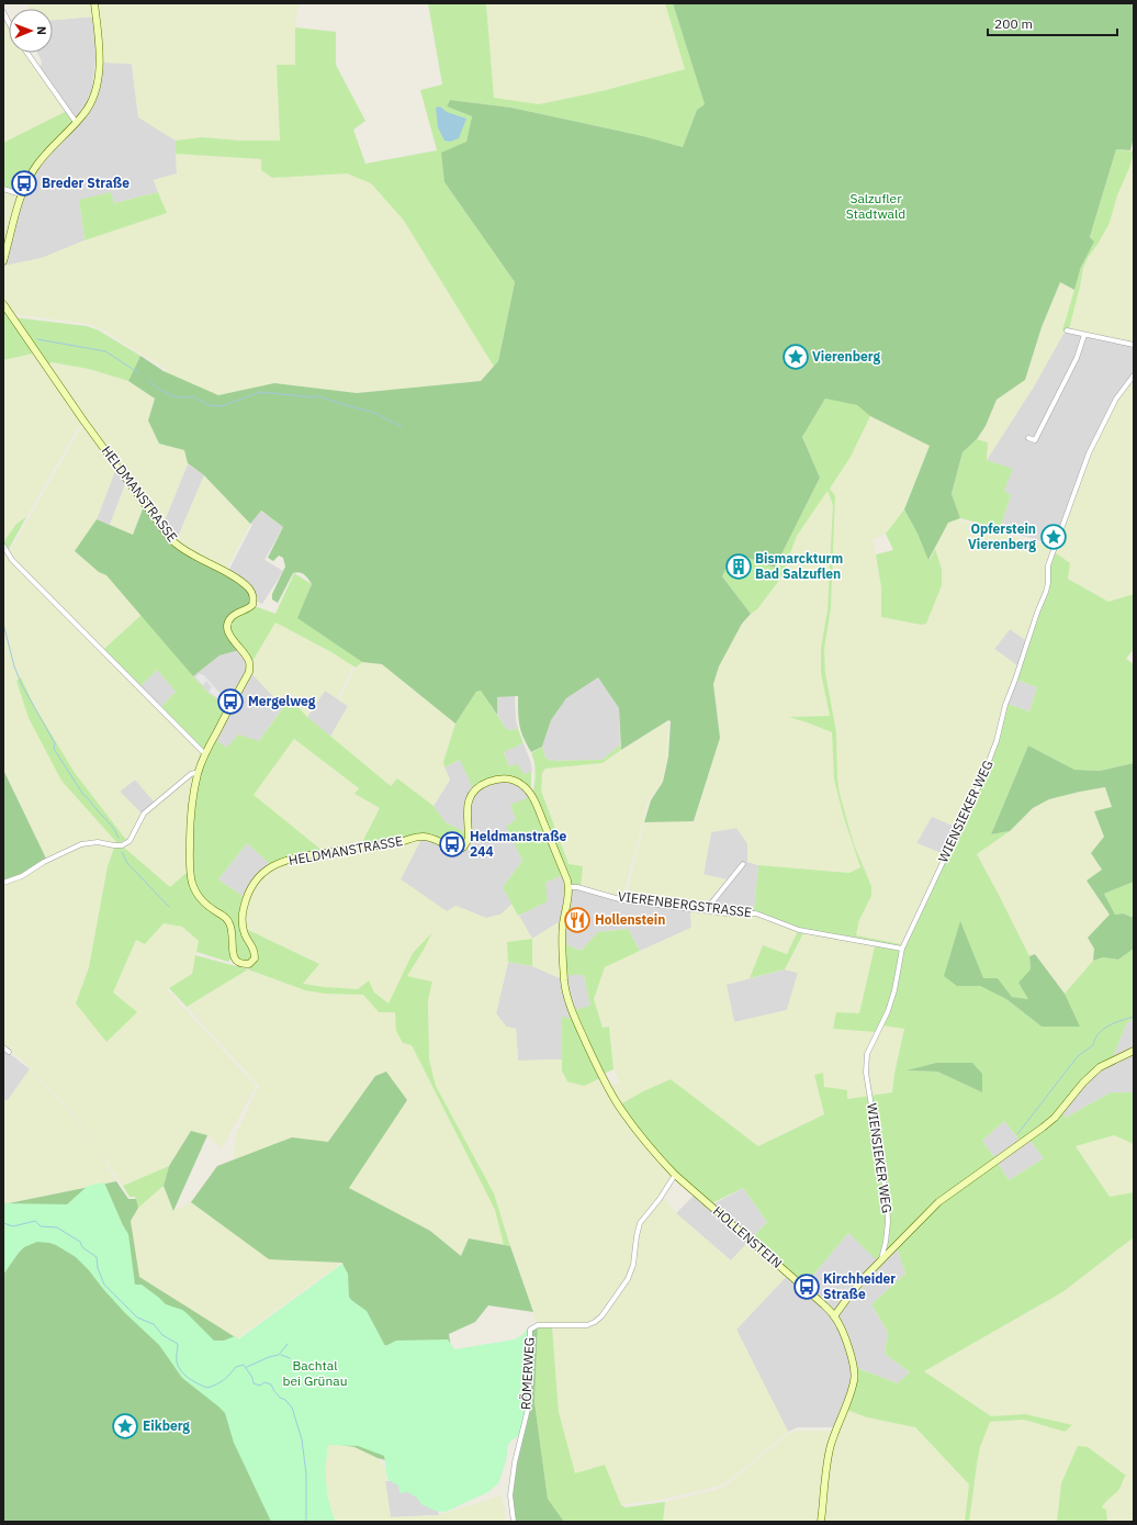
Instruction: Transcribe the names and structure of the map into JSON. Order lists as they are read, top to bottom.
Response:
{
  "streets": {
    "main road": ["HELDMANSTRASSE", "HOLLENSTEIN"],
    "street": ["WIENSIEKER WEG", "VIERENBERGSTRASSE", "RÖMERWEG"]
  },
  "crossings": [
    ["HELDMANSTRASSE", "HOLLENSTEIN"],
    ["WIENSIEKER WEG", "VIERENBERGSTRASSE"],
    ["VIERENBERGSTRASSE", "HOLLENSTEIN"],
    ["HOLLENSTEIN", "RÖMERWEG"]
  ],
  "parks": ["Salzufler Stadtwald", "Bachtal bei Grünau"],
  "places": {
    "bus stop": [
      "Breder Straße",
      "Mergelweg",
      "Heldmanstraße 244",
      "Kirchheider Straße"
    ],
    "place": ["Vierenberg", "Opferstein Vierenberg", "Eikberg"],
    "building": ["Bismarckturm Bad Salzuflen"],
    "restaurant": ["Hollenstein"]
  },
  "scale_bar": "200 m",
  "north": "right"
}
